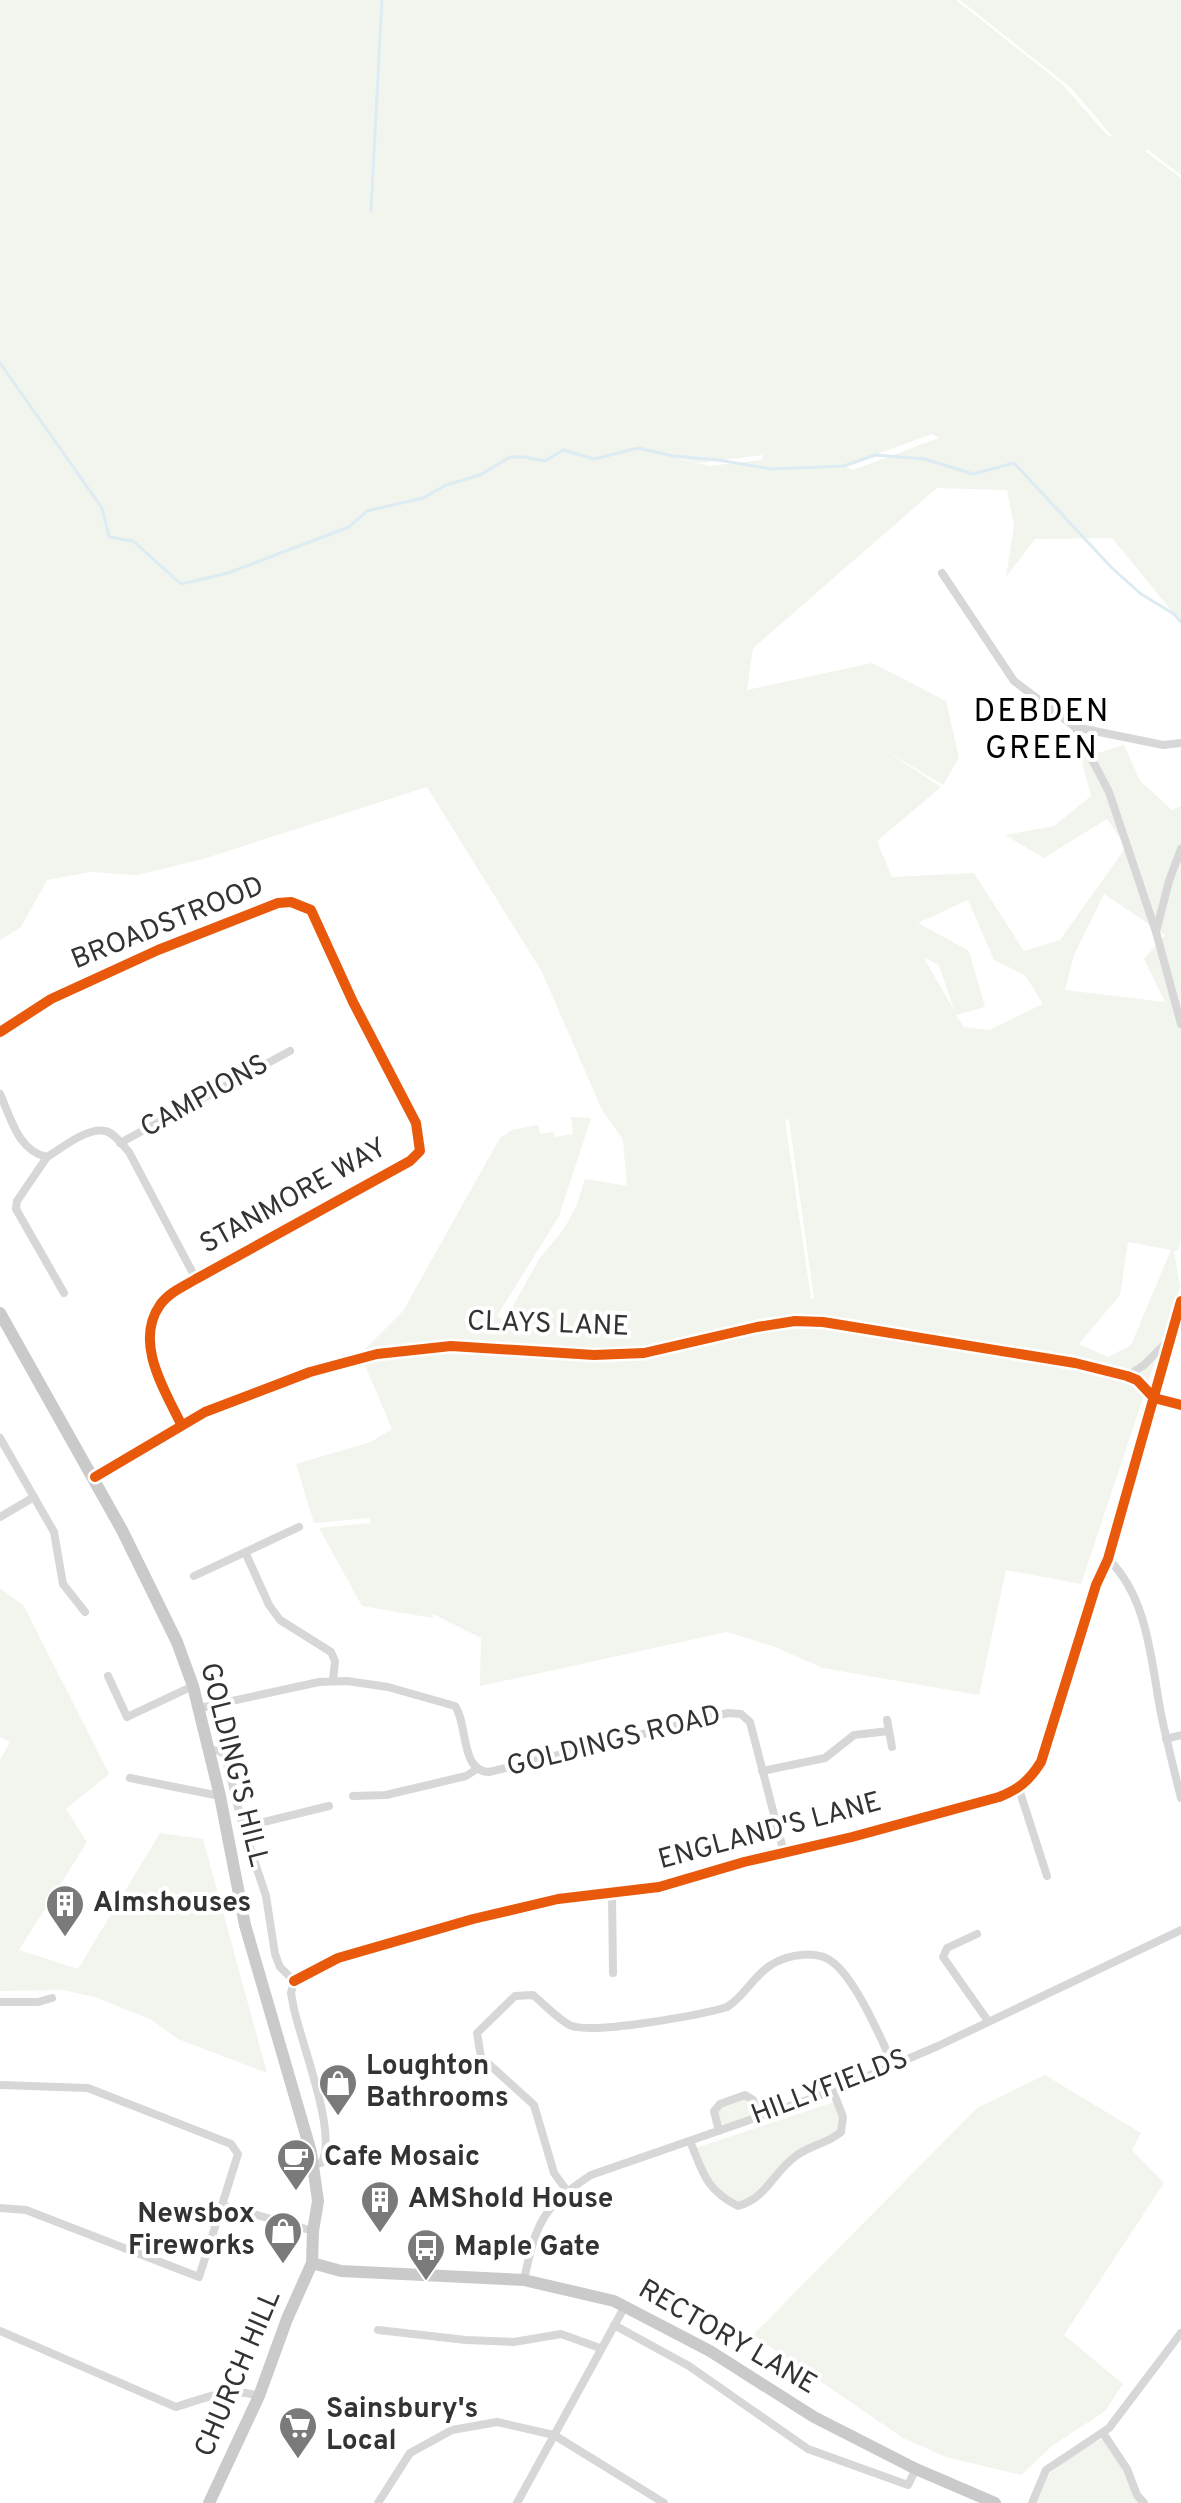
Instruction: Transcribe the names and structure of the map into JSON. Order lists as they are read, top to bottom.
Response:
{
  "streets": {
    "main road": ["GOLDING'S HILL", "RECTORY LANE", "CHURCH HILL"],
    "street": [
      "BROADSTROOD",
      "CAMPIONS",
      "STANMORE WAY",
      "CLAYS LANE",
      "GOLDINGS ROAD",
      "ENGLAND'S LANE",
      "HILLYFIELDS"
    ]
  },
  "crossings": [
    ["BROADSTROOD", "STANMORE WAY"],
    ["STANMORE WAY", "CLAYS LANE"],
    ["CLAYS LANE", "GOLDING'S HILL"],
    ["GOLDINGS ROAD", "GOLDING'S HILL"],
    ["GOLDINGS ROAD", "ENGLAND'S LANE"],
    ["GOLDING'S HILL", "RECTORY LANE"],
    ["GOLDING'S HILL", "CHURCH HILL"],
    ["HILLYFIELDS", "RECTORY LANE"],
    ["RECTORY LANE", "CHURCH HILL"]
  ],
  "districts": ["DEBDEN GREEN"],
  "places": {
    "building": ["Almshouses", "AMShold House"],
    "shop": ["Loughton Bathrooms", "Newsbox Fireworks"],
    "cafe": ["Cafe Mosaic"],
    "bus stop": ["Maple Gate"],
    "supermarket": ["Sainsbury's Local"]
  }
}
